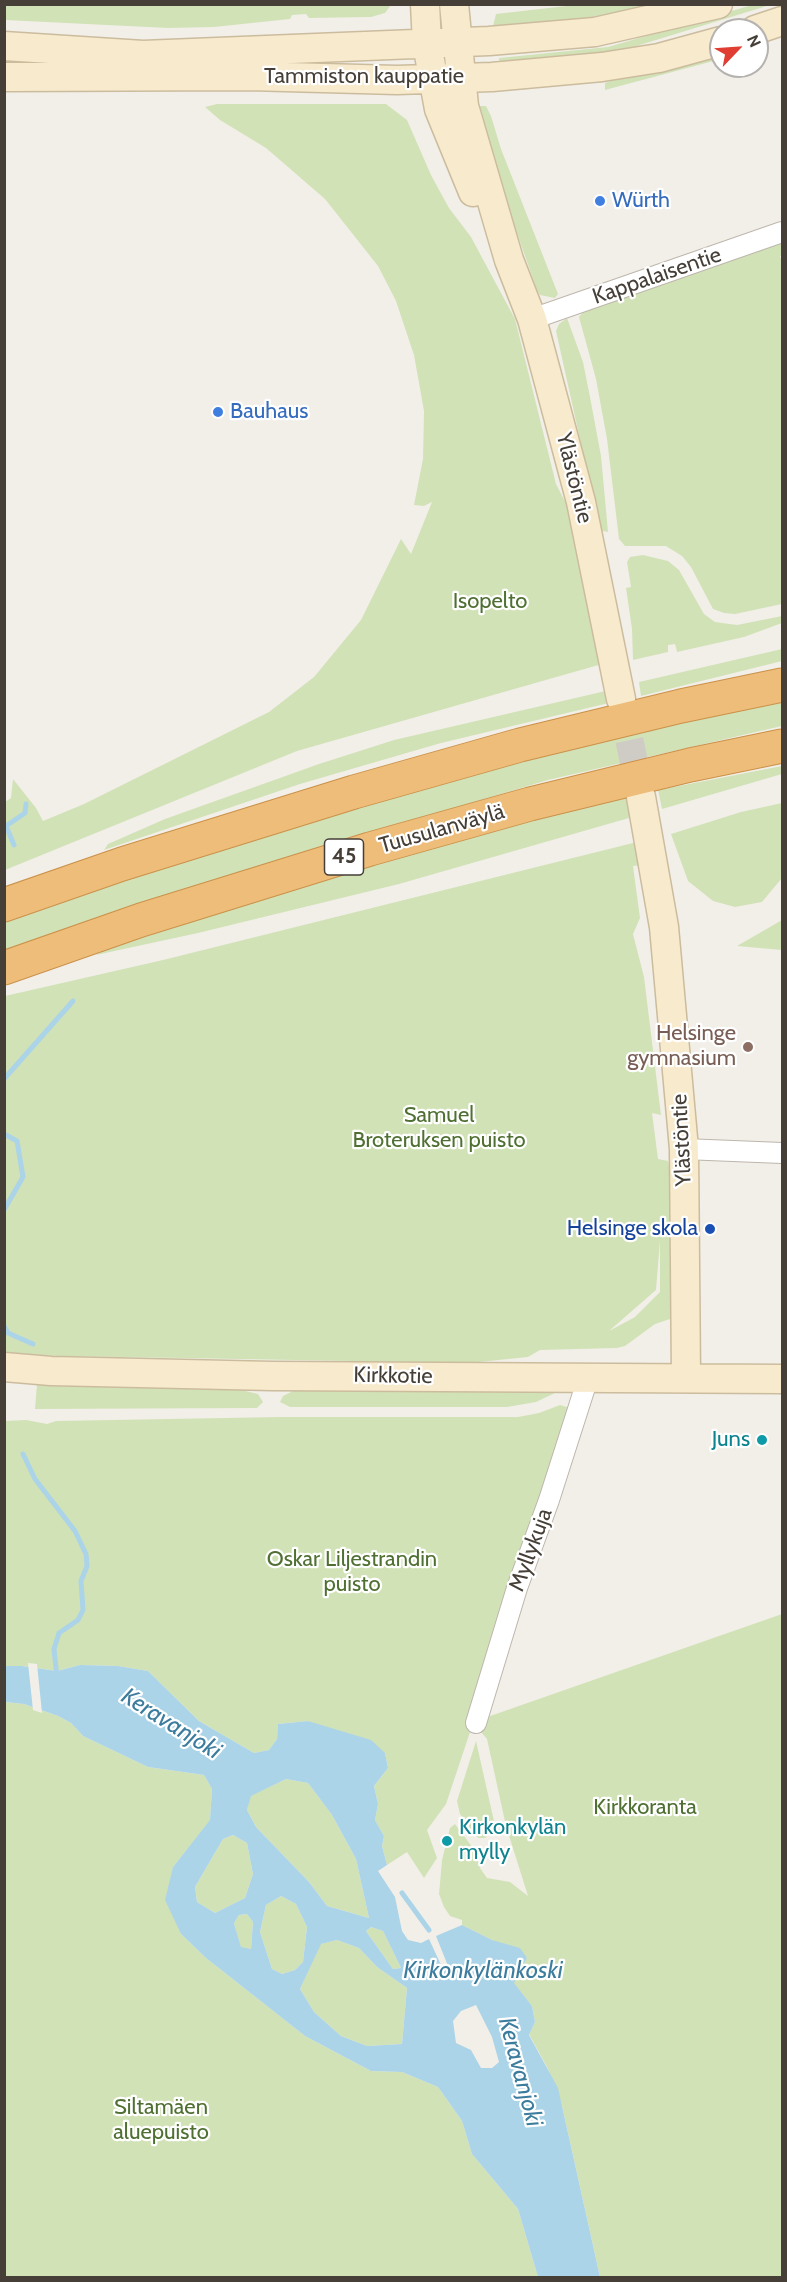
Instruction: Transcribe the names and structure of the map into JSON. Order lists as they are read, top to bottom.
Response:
{
  "streets": {
    "highway": ["Tuusulanväylä", "45"],
    "street": [
      "Tammiston kauppatie",
      "Kappalaisentie",
      "Ylästöntie",
      "Kirkkotie",
      "Myllykuja"
    ]
  },
  "crossings": [
    ["Tammiston kauppatie", "Ylästöntie"],
    ["Kappalaisentie", "Ylästöntie"],
    ["Ylästöntie", "Kirkkotie"],
    ["Kirkkotie", "Myllykuja"]
  ],
  "water": ["Keravanjoki", "Kirkonkylänkoski"],
  "parks": [
    "Isopelto",
    "Samuel Broteruksen puisto",
    "Oskar Liljestrandin puisto",
    "Kirkkoranta",
    "Siltamäen aluepuisto"
  ],
  "places": [
    "Würth",
    "Bauhaus",
    "Helsinge gymnasium",
    "Helsinge skola",
    "Juns",
    "Kirkonkylän mylly"
  ],
  "north": "top right"
}
